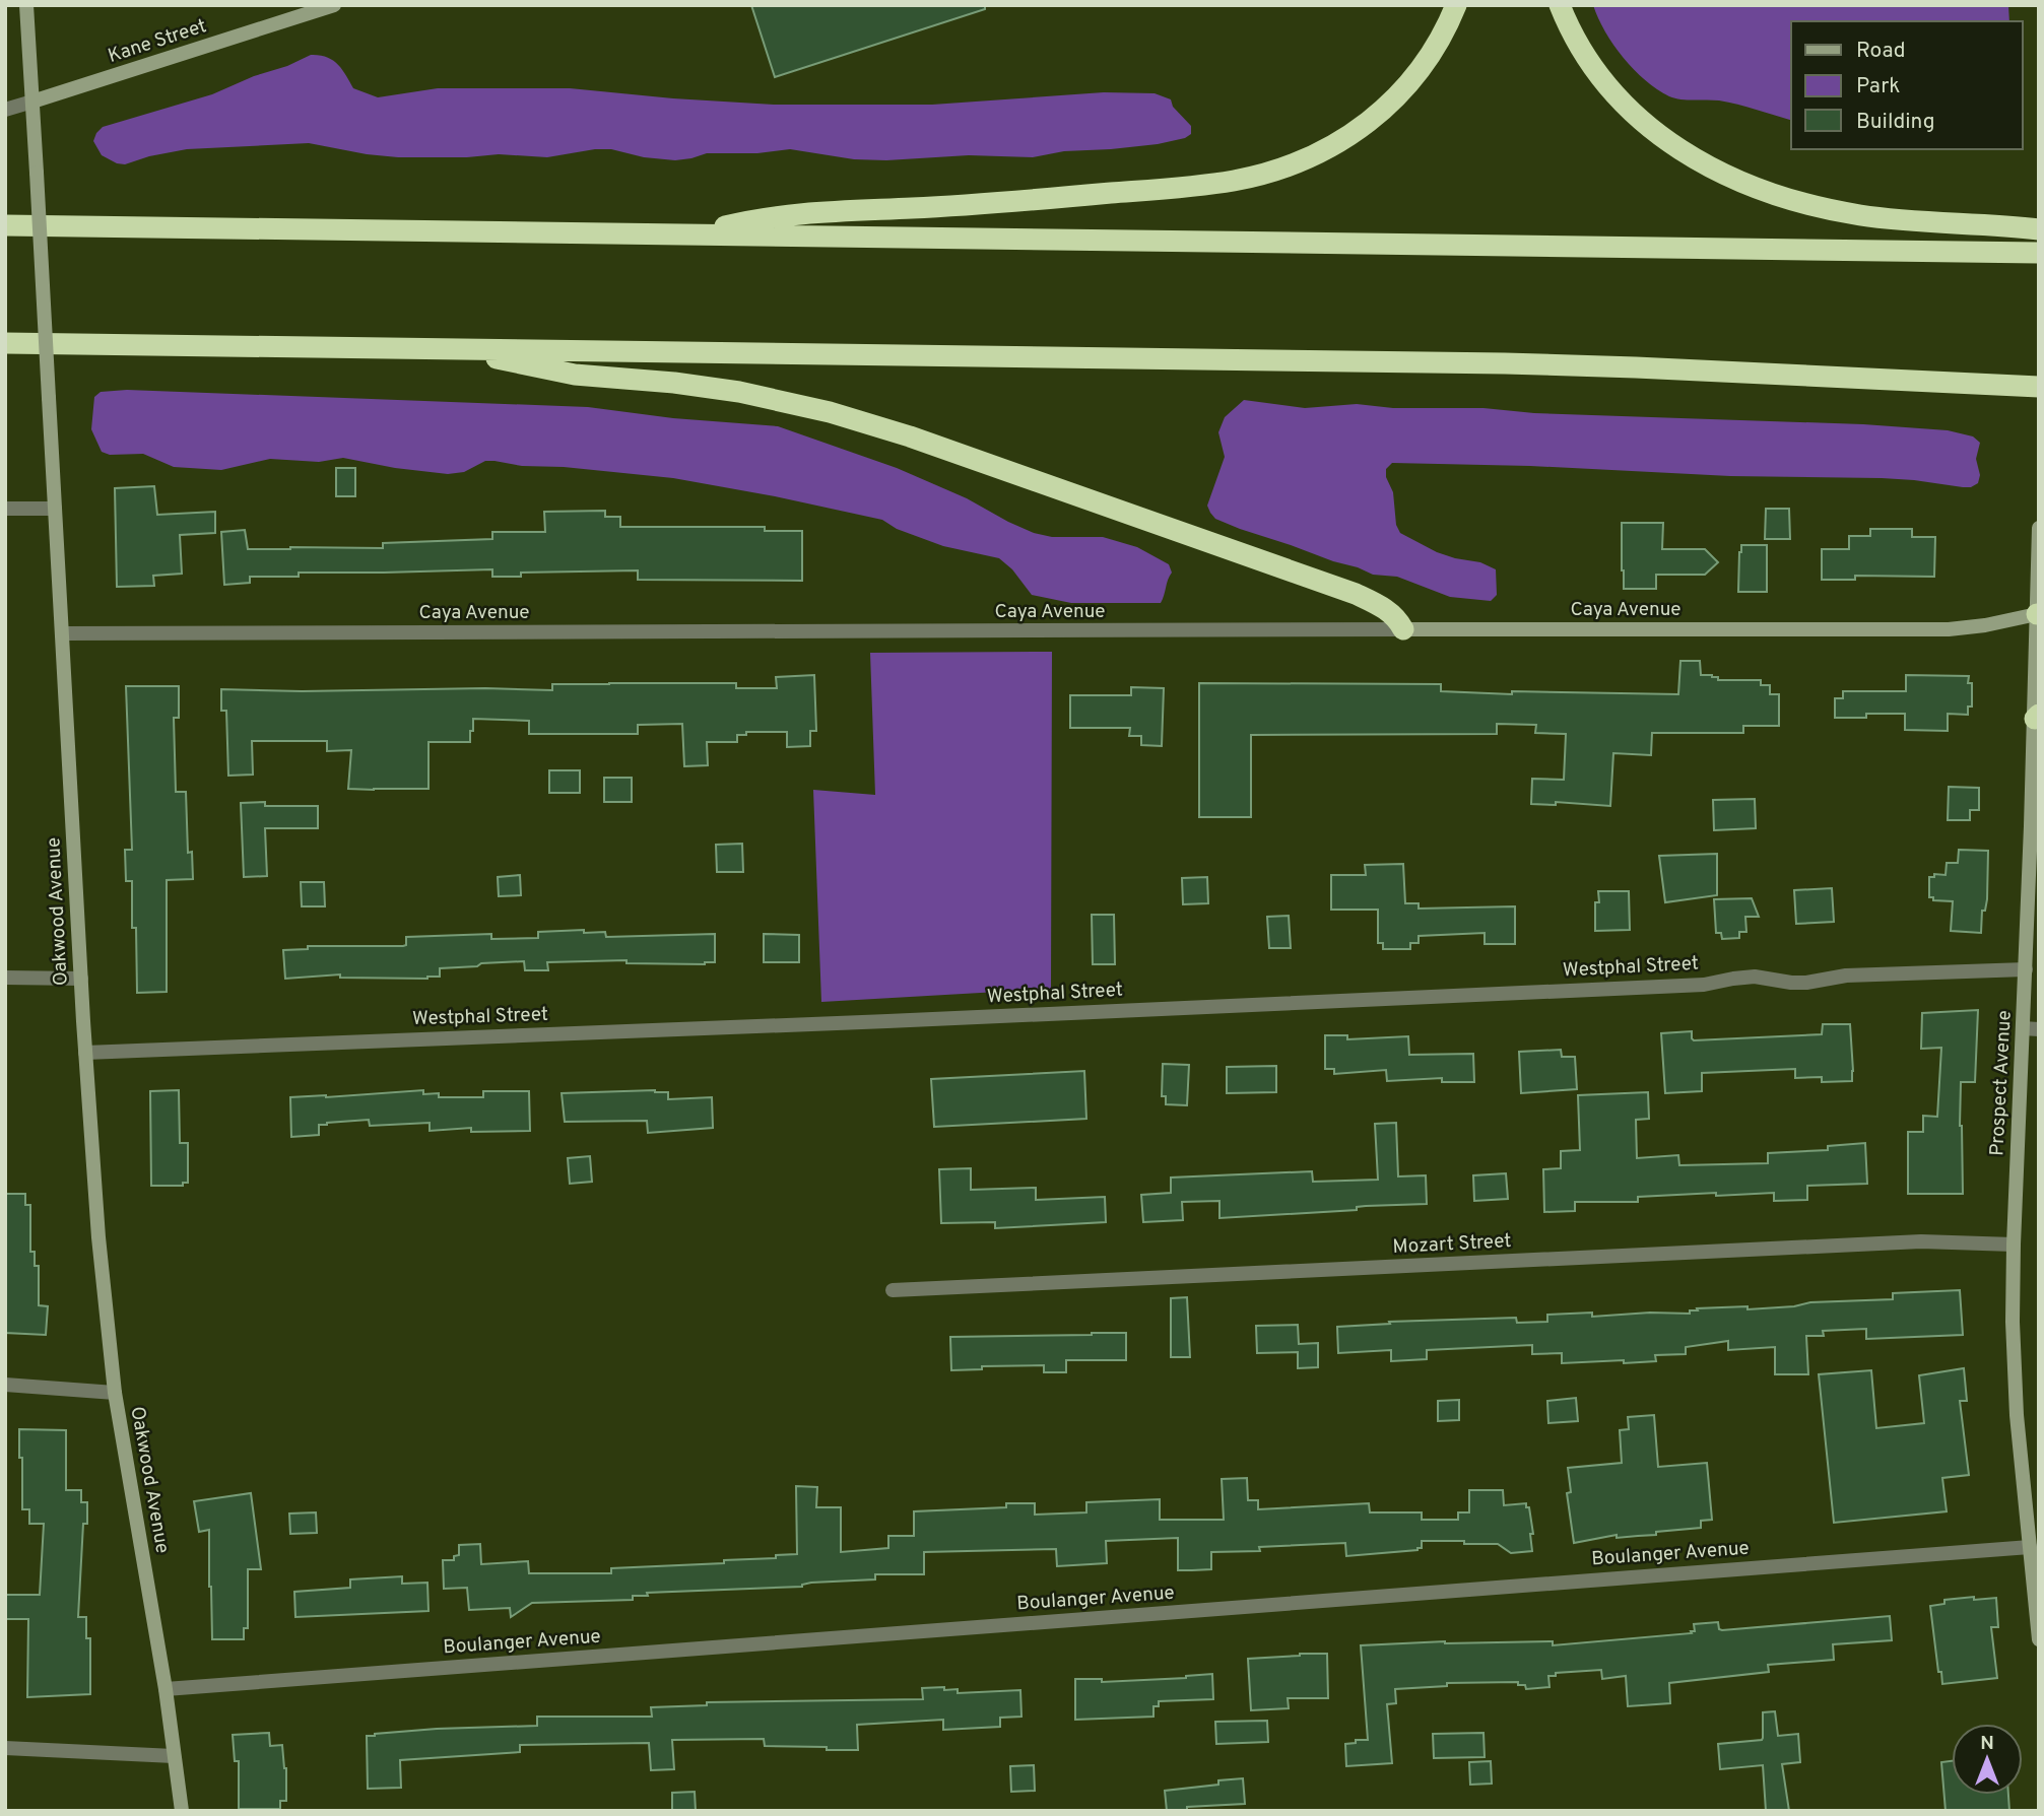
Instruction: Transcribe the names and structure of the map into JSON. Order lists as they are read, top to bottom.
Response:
{
  "streets": {
    "street": [
      "Kane Street",
      "Caya Avenue",
      "Oakwood Avenue",
      "Westphal Street",
      "Prospect Avenue",
      "Mozart Street",
      "Boulanger Avenue"
    ]
  },
  "crossings": [
    ["Kane Street", "Oakwood Avenue"],
    ["Caya Avenue", "Oakwood Avenue"],
    ["Caya Avenue", "Prospect Avenue"],
    ["Oakwood Avenue", "Westphal Street"],
    ["Oakwood Avenue", "Boulanger Avenue"],
    ["Westphal Street", "Prospect Avenue"],
    ["Prospect Avenue", "Mozart Street"],
    ["Prospect Avenue", "Boulanger Avenue"]
  ],
  "legend": ["Road", "Park", "Building"],
  "north": "top"
}
